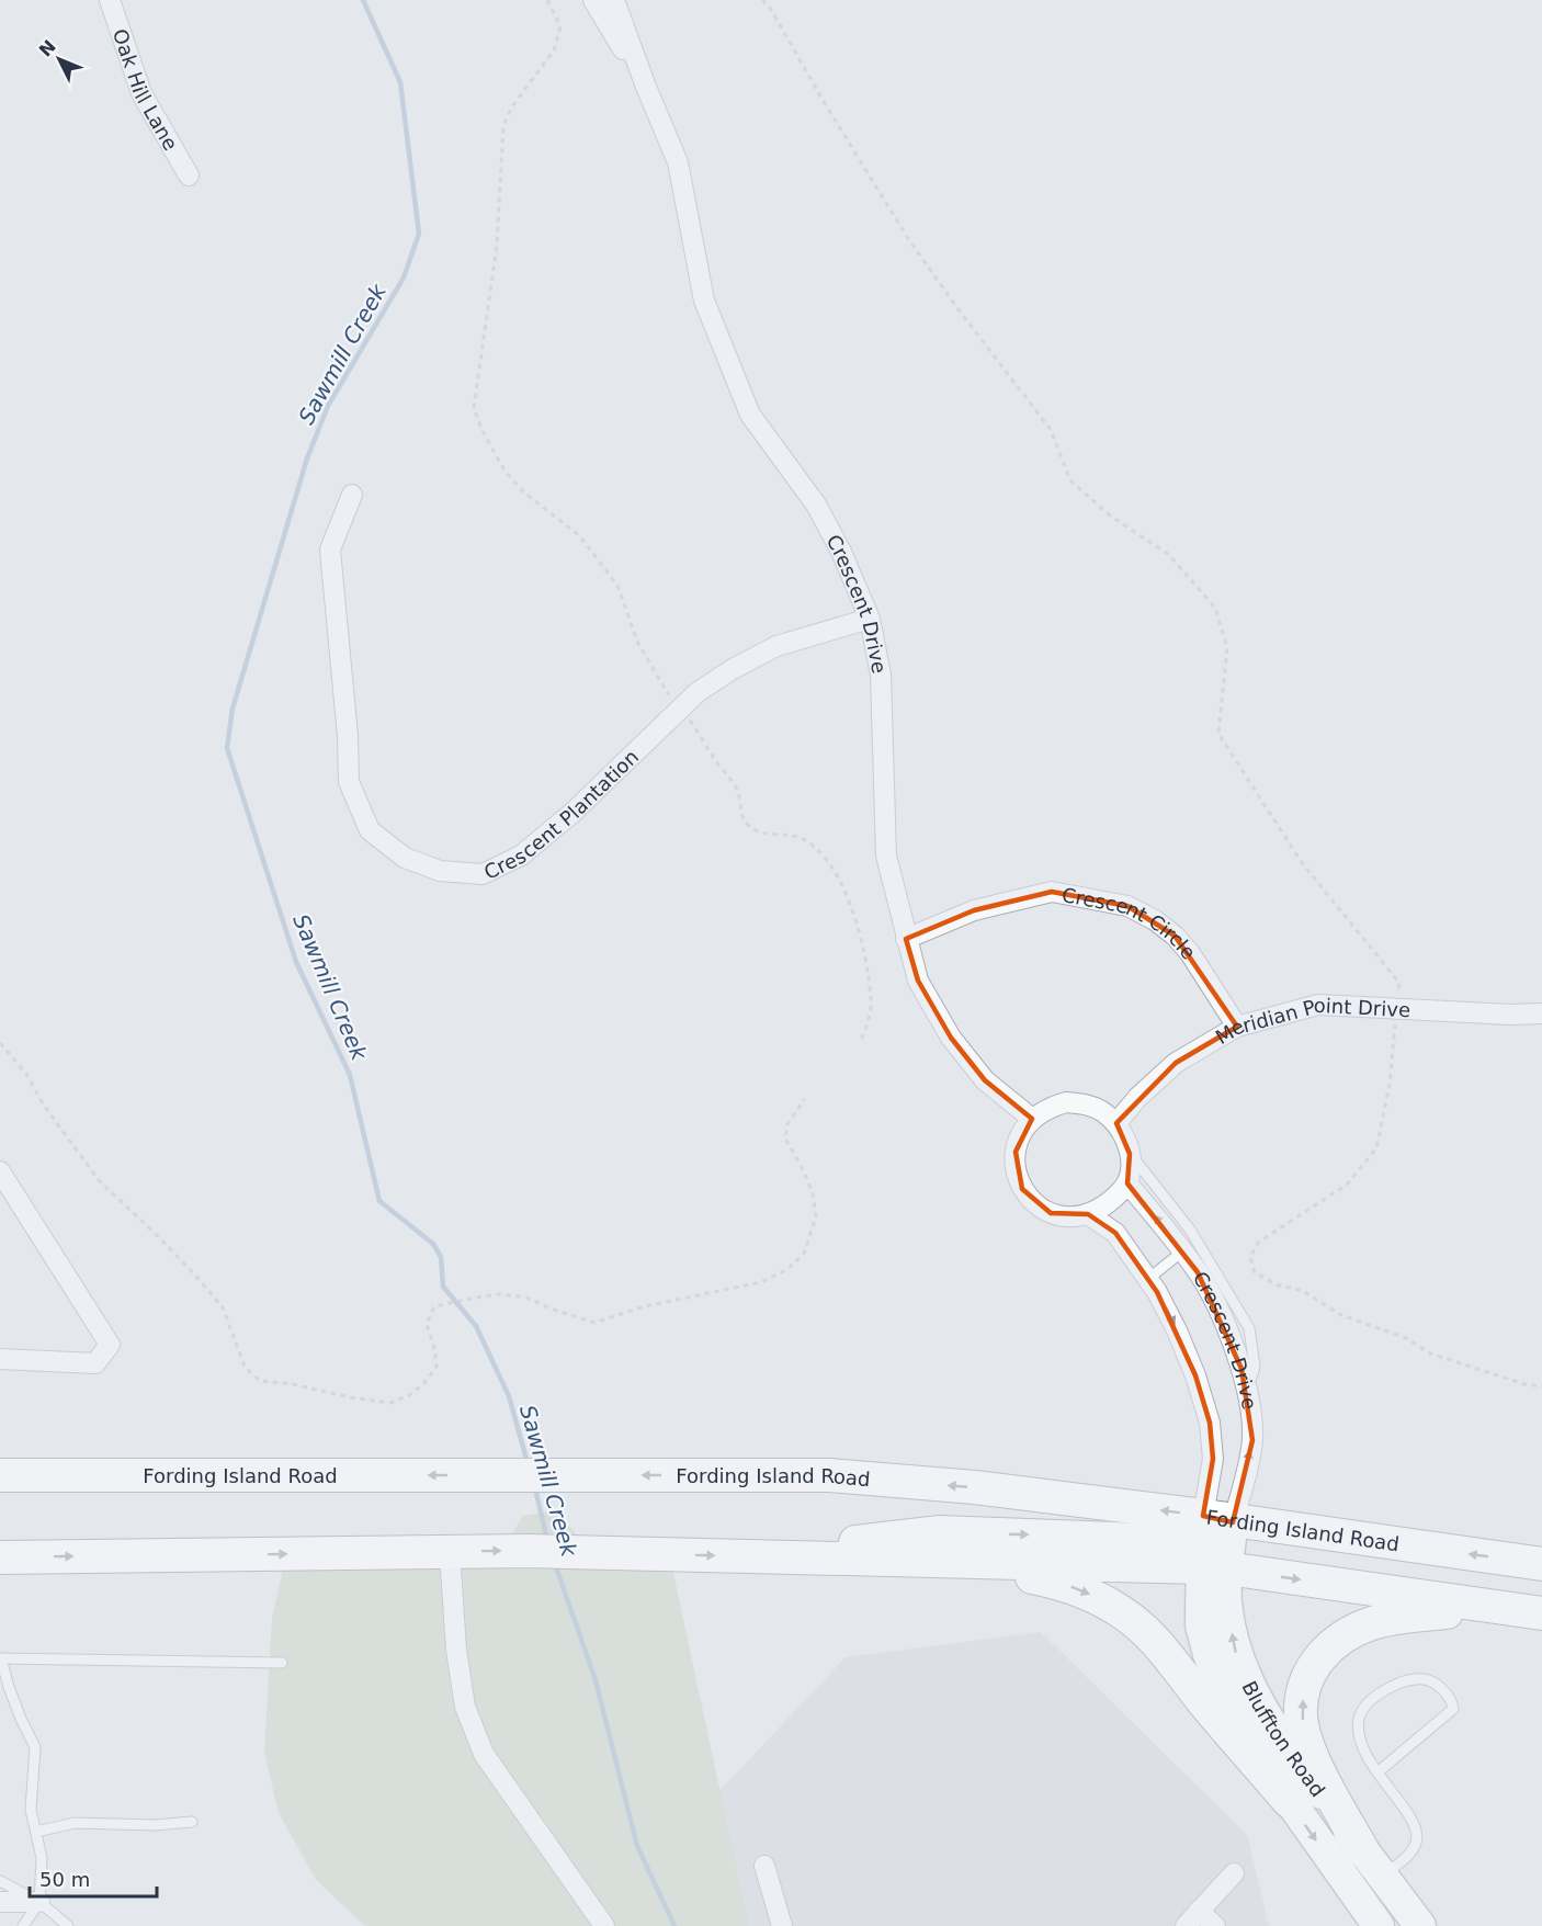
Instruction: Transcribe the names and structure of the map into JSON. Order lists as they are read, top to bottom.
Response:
{
  "streets": {
    "highway": ["Fording Island Road"],
    "main road": ["Bluffton Road"],
    "street": [
      "Oak Hill Lane",
      "Crescent Drive",
      "Crescent Plantation",
      "Crescent Circle",
      "Meridian Point Drive"
    ]
  },
  "crossings": [
    ["Crescent Drive", "Crescent Plantation"],
    ["Crescent Drive", "Crescent Circle"],
    ["Crescent Drive", "Meridian Point Drive"],
    ["Crescent Drive", "Fording Island Road"],
    ["Crescent Drive", "Bluffton Road"],
    ["Crescent Circle", "Meridian Point Drive"],
    ["Fording Island Road", "Bluffton Road"]
  ],
  "water": ["Sawmill Creek"],
  "scale_bar": "50 m",
  "north": "top left"
}
